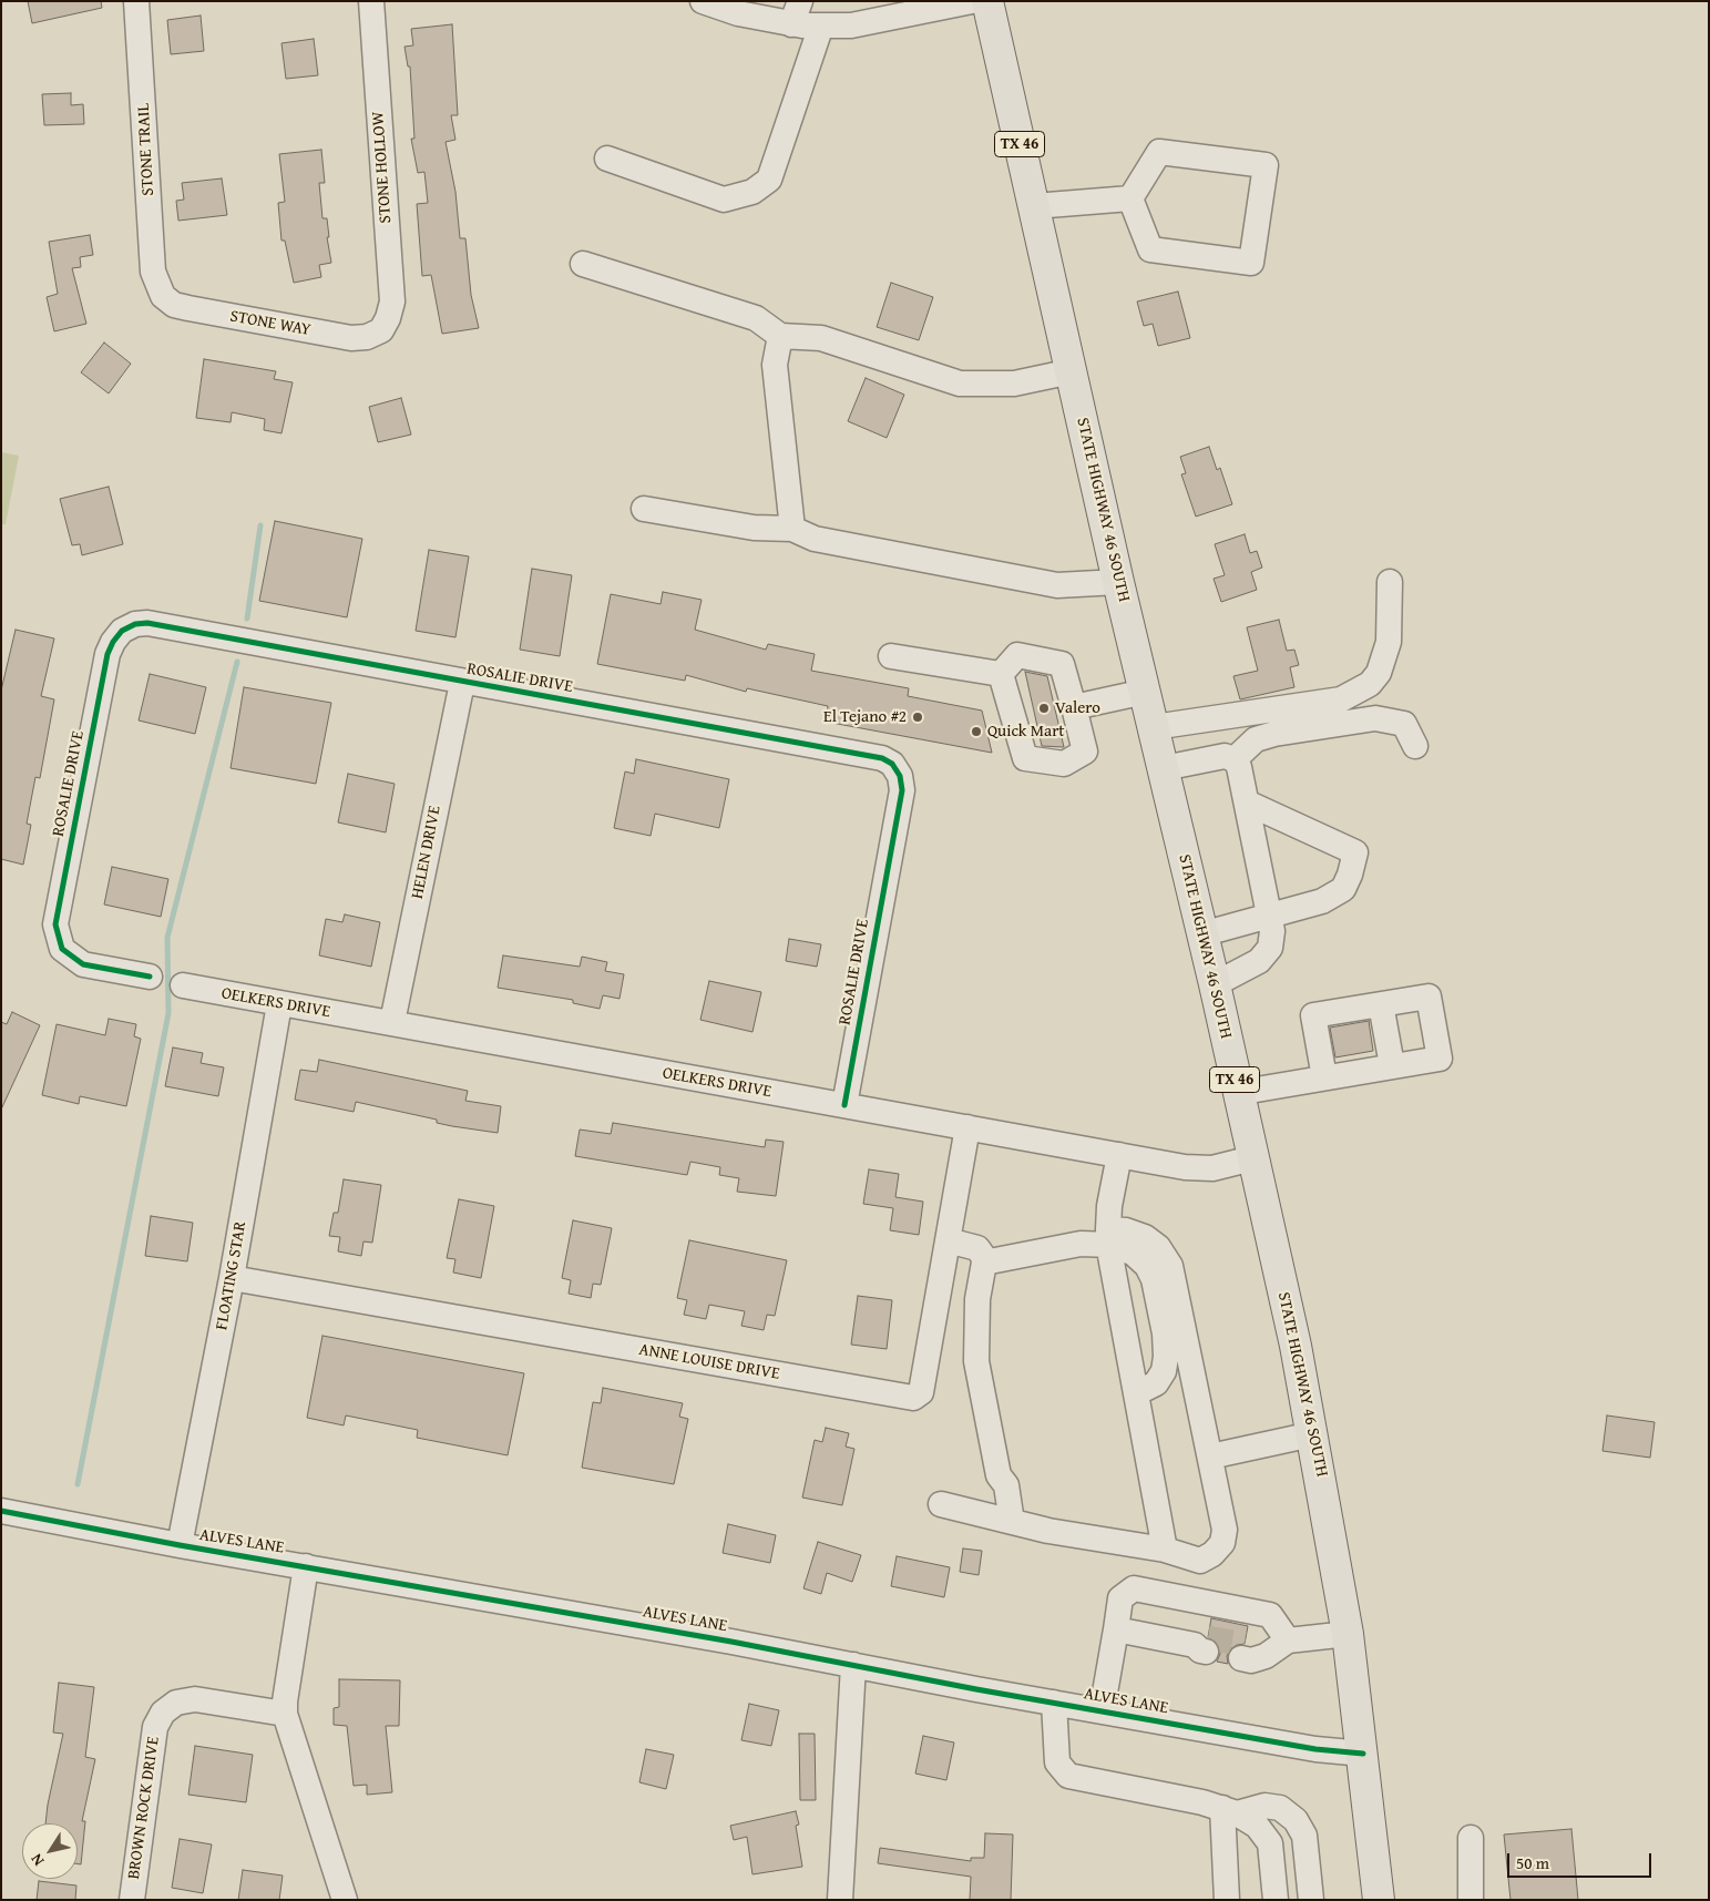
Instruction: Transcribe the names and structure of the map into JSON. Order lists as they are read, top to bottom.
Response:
{
  "streets": {
    "main road": ["TX 46", "STATE HIGHWAY 46 SOUTH"],
    "street": [
      "STONE TRAIL",
      "STONE HOLLOW",
      "STONE WAY",
      "ROSALIE DRIVE",
      "HELEN DRIVE",
      "OELKERS DRIVE",
      "FLOATING STAR",
      "ANNE LOUISE DRIVE",
      "ALVES LANE",
      "BROWN ROCK DRIVE"
    ]
  },
  "crossings": [
    ["STONE TRAIL", "STONE WAY"],
    ["STONE HOLLOW", "STONE WAY"],
    ["STATE HIGHWAY 46 SOUTH", "OELKERS DRIVE"],
    ["STATE HIGHWAY 46 SOUTH", "ALVES LANE"],
    ["ROSALIE DRIVE", "HELEN DRIVE"],
    ["ROSALIE DRIVE", "OELKERS DRIVE"],
    ["HELEN DRIVE", "OELKERS DRIVE"],
    ["OELKERS DRIVE", "FLOATING STAR"],
    ["OELKERS DRIVE", "ANNE LOUISE DRIVE"],
    ["FLOATING STAR", "ANNE LOUISE DRIVE"],
    ["FLOATING STAR", "ALVES LANE"]
  ],
  "places": ["Valero", "El Tejano #2", "Quick Mart"],
  "scale_bar": "50 m",
  "north": "bottom left"
}
